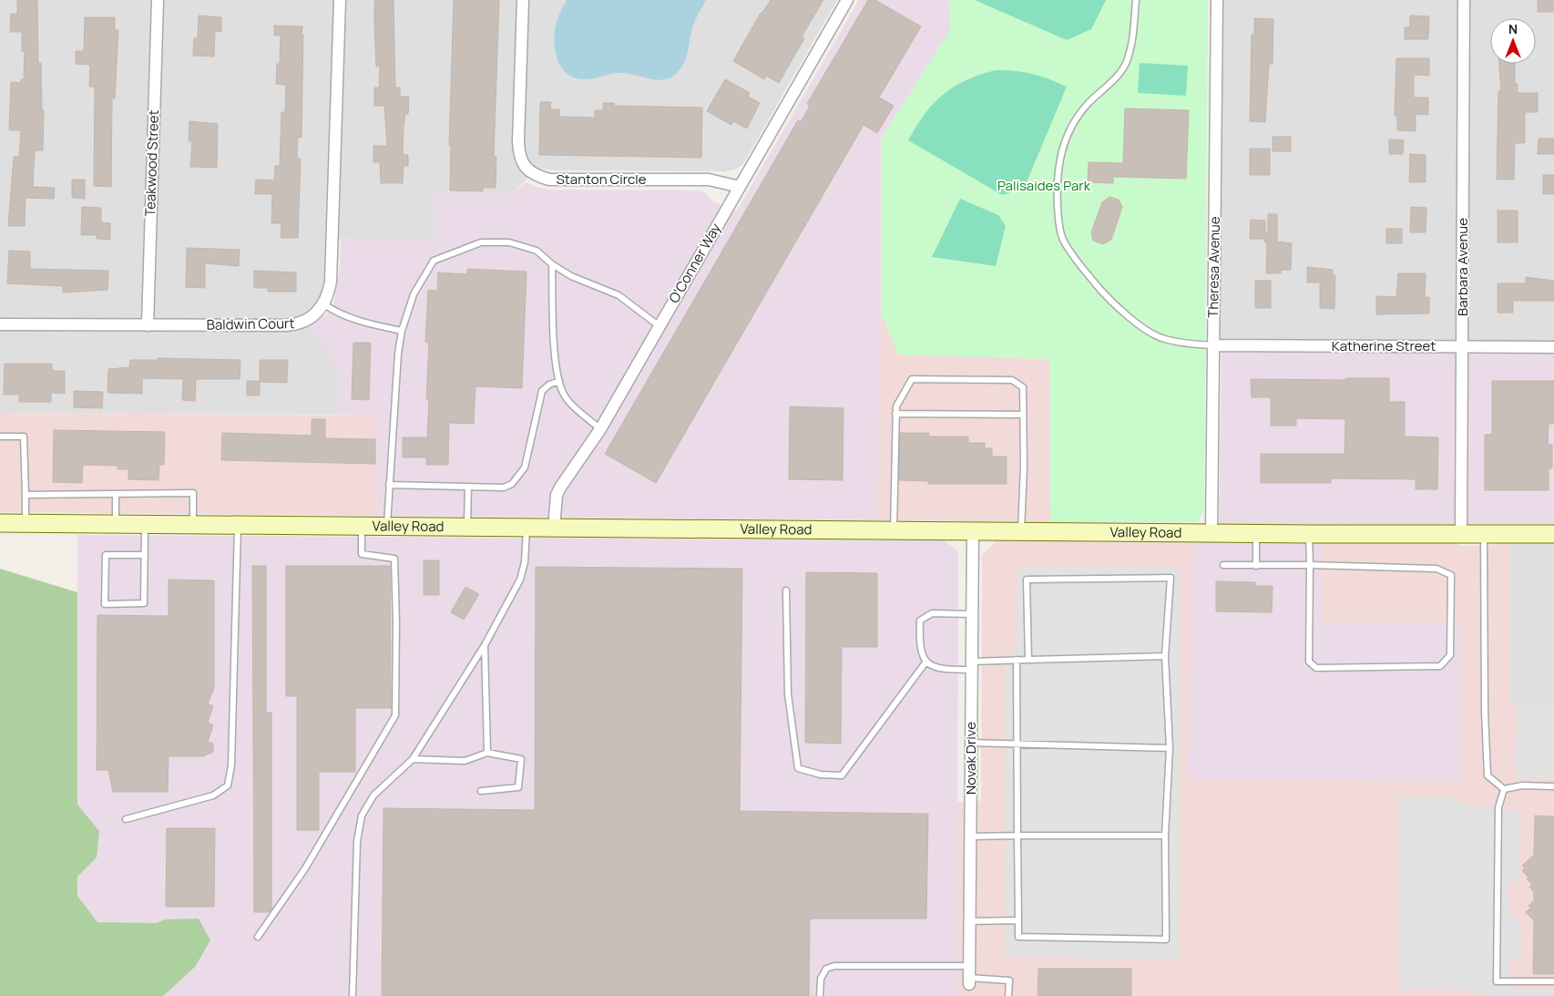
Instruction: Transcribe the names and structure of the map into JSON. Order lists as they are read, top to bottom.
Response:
{
  "streets": {
    "main road": ["Valley Road"],
    "street": [
      "Teakwood Street",
      "Stanton Circle",
      "O'Conner Way",
      "Theresa Avenue",
      "Barbara Avenue",
      "Baldwin Court",
      "Katherine Street",
      "Novak Drive"
    ]
  },
  "crossings": [
    ["Teakwood Street", "Baldwin Court"],
    ["Stanton Circle", "O'Conner Way"],
    ["O'Conner Way", "Valley Road"],
    ["Theresa Avenue", "Katherine Street"],
    ["Theresa Avenue", "Valley Road"],
    ["Barbara Avenue", "Katherine Street"],
    ["Barbara Avenue", "Valley Road"],
    ["Valley Road", "Novak Drive"]
  ],
  "parks": ["Palisaides Park"],
  "north": "top"
}
